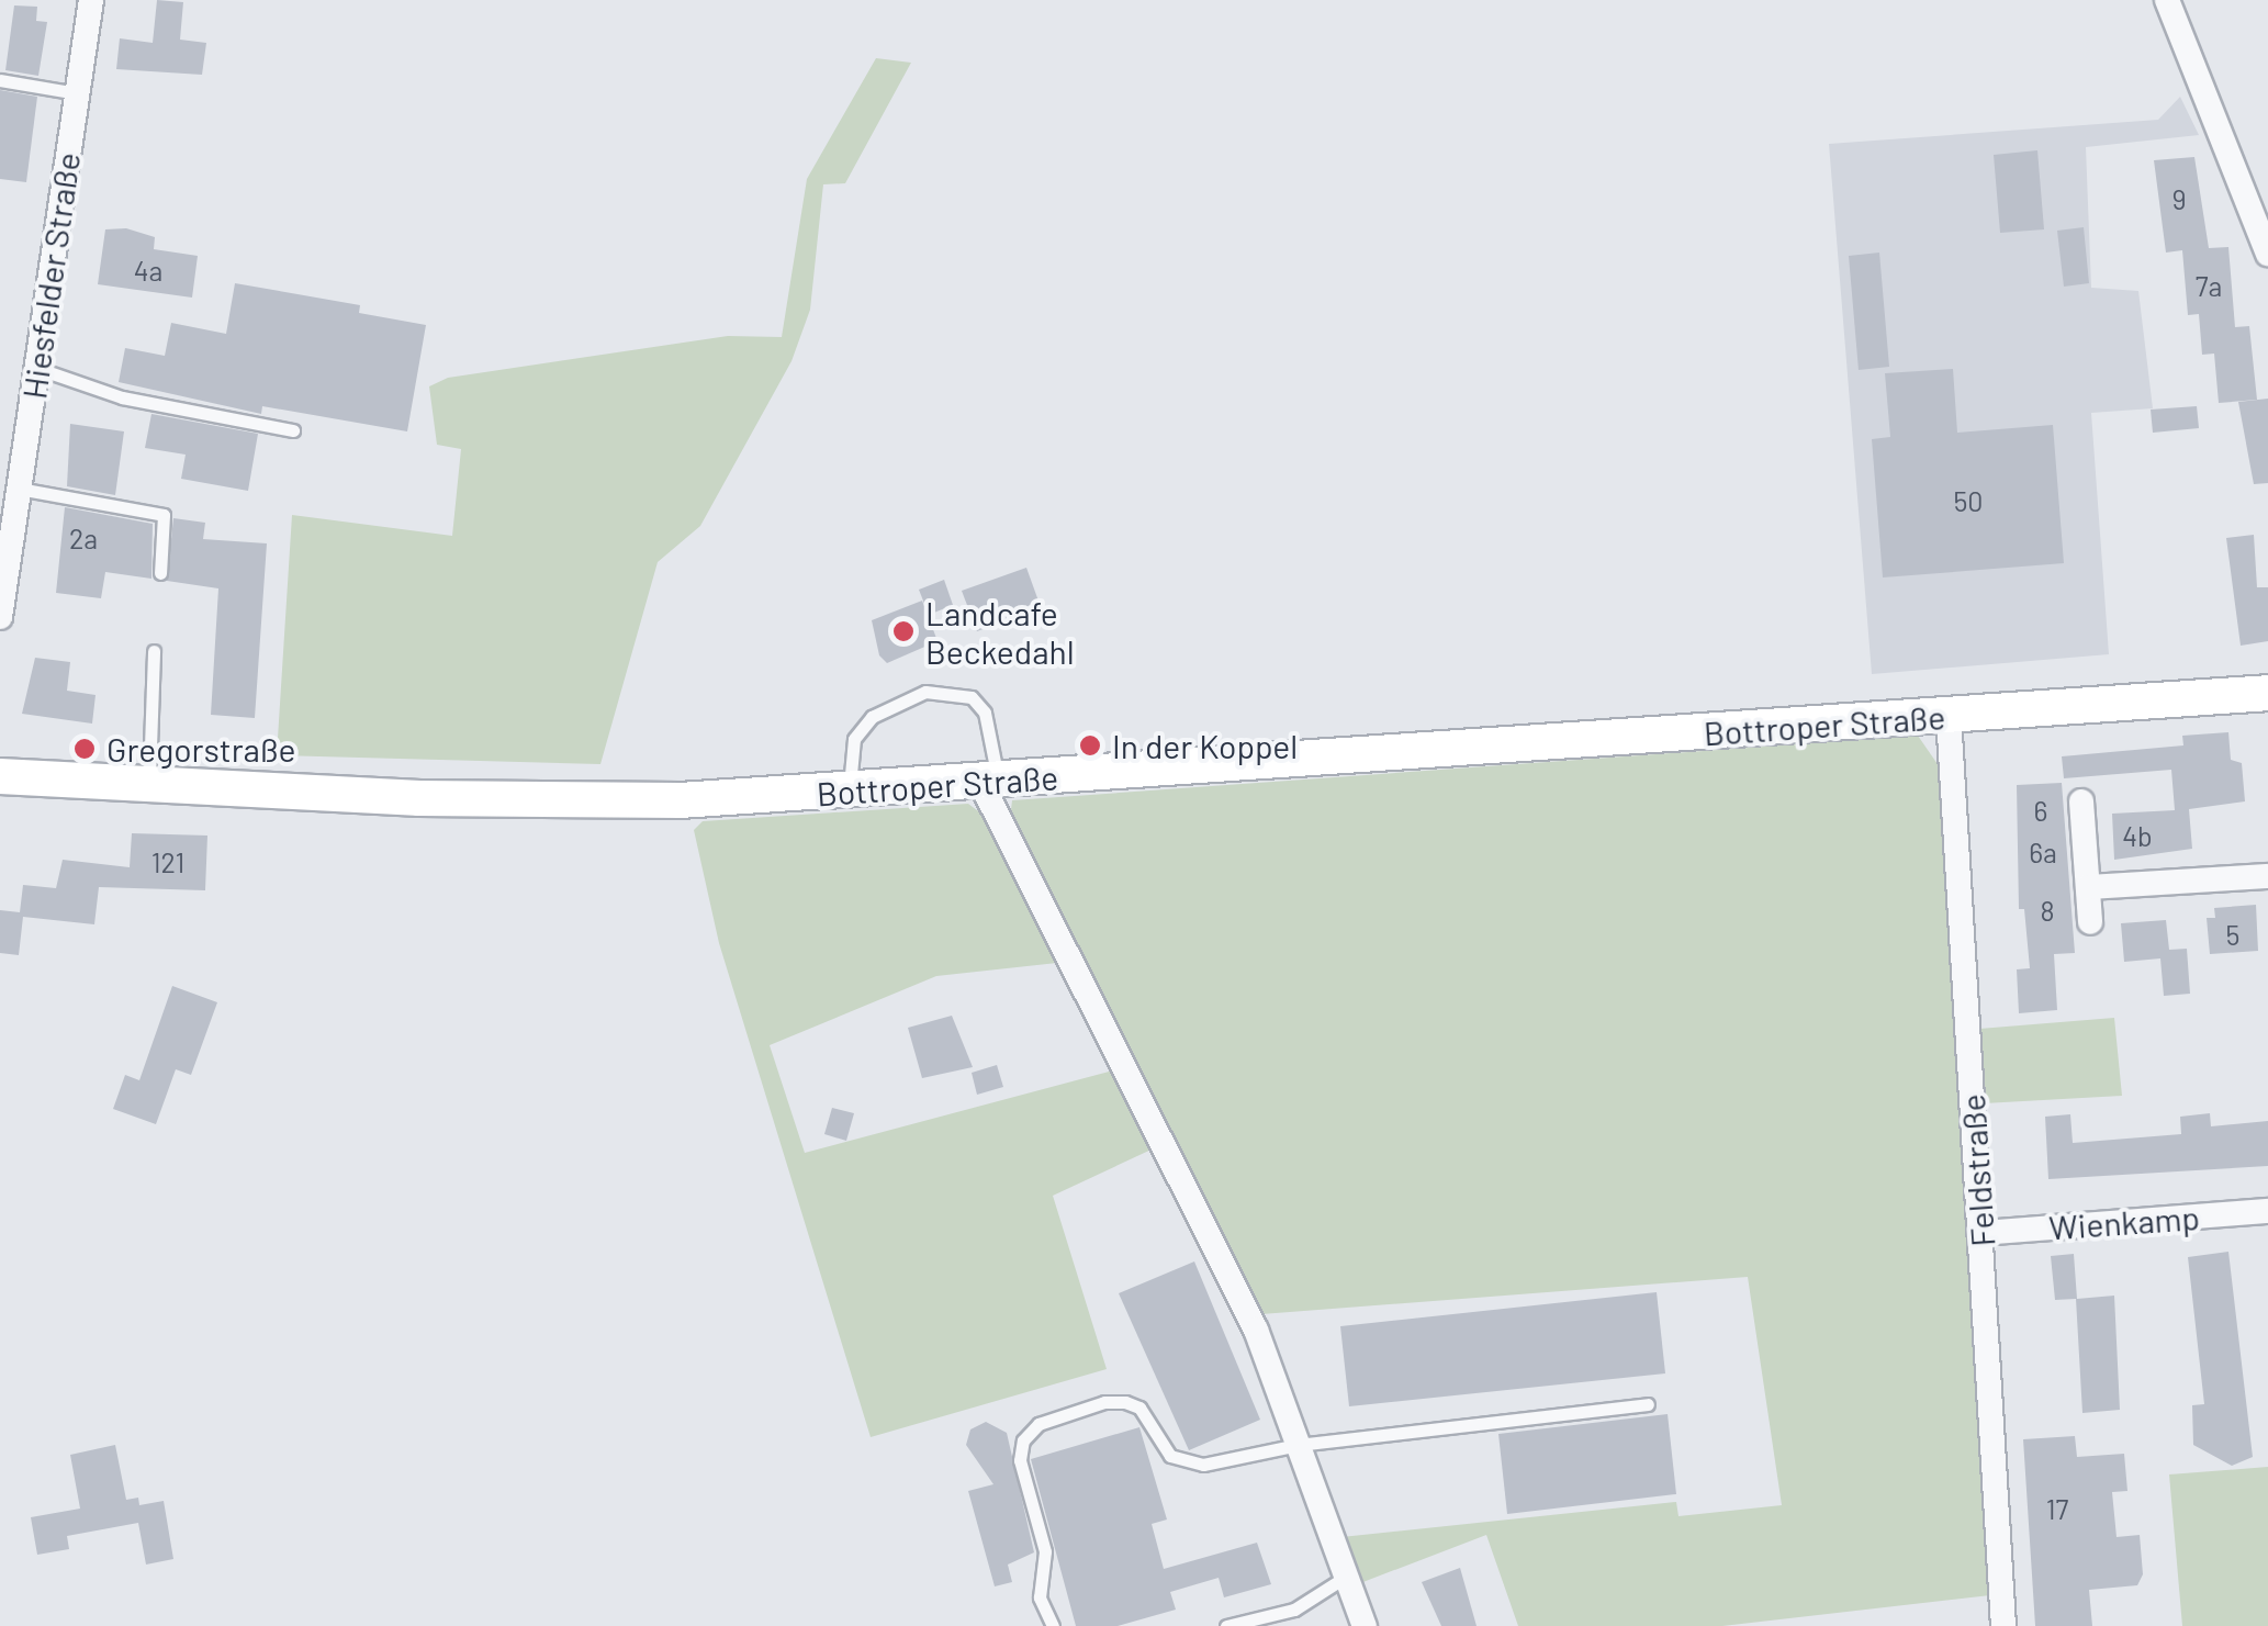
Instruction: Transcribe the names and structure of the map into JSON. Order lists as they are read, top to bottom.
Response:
{
  "streets": {
    "main road": ["Bottroper Straße"],
    "street": ["Hiesfelder Straße", "Feldstraße", "Wienkamp"]
  },
  "crossings": [
    ["Bottroper Straße", "Feldstraße"],
    ["Feldstraße", "Wienkamp"]
  ],
  "places": ["Landcafe Beckedahl", "In der Koppel", "Gregorstraße"],
  "house_numbers": [
    "9",
    "4a",
    "7a",
    "50",
    "2a",
    "6",
    "4b",
    "6a",
    "121",
    "8",
    "5",
    "17"
  ]
}
